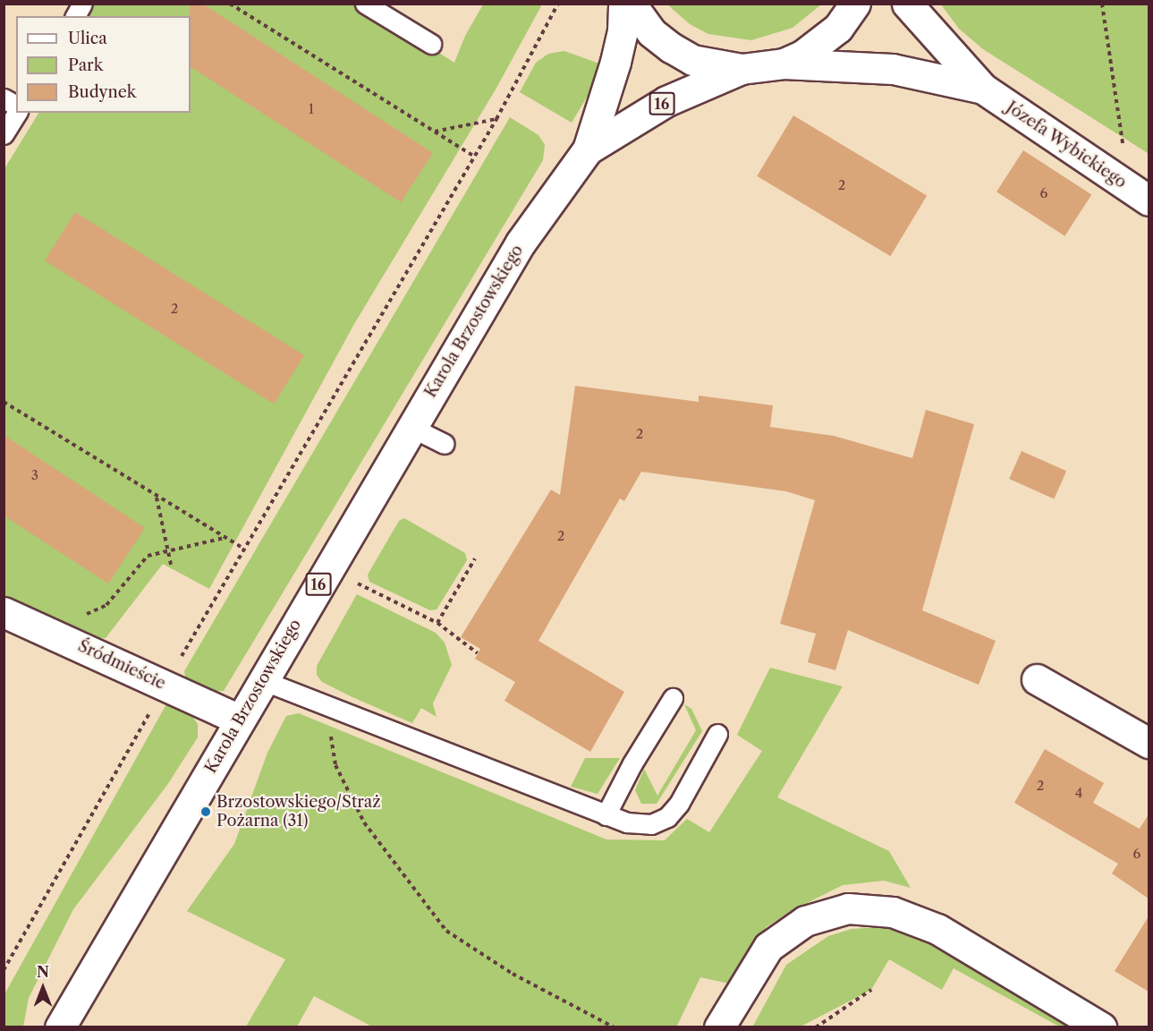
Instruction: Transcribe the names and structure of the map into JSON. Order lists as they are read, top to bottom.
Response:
{
  "streets": {
    "main road": [
      "16",
      "Józefa Wybickiego",
      "Karola Brzostowskiego",
      "Śródmieście"
    ]
  },
  "crossings": [
    ["Karola Brzostowskiego", "Śródmieście"]
  ],
  "places": ["Brzostowskiego/Straż Pożarna (31)"],
  "house_numbers": [
    "1",
    "2",
    "6",
    "2",
    "2",
    "3",
    "2",
    "2",
    "4",
    "6"
  ],
  "legend": ["Ulica", "Park", "Budynek"],
  "north": "top"
}
